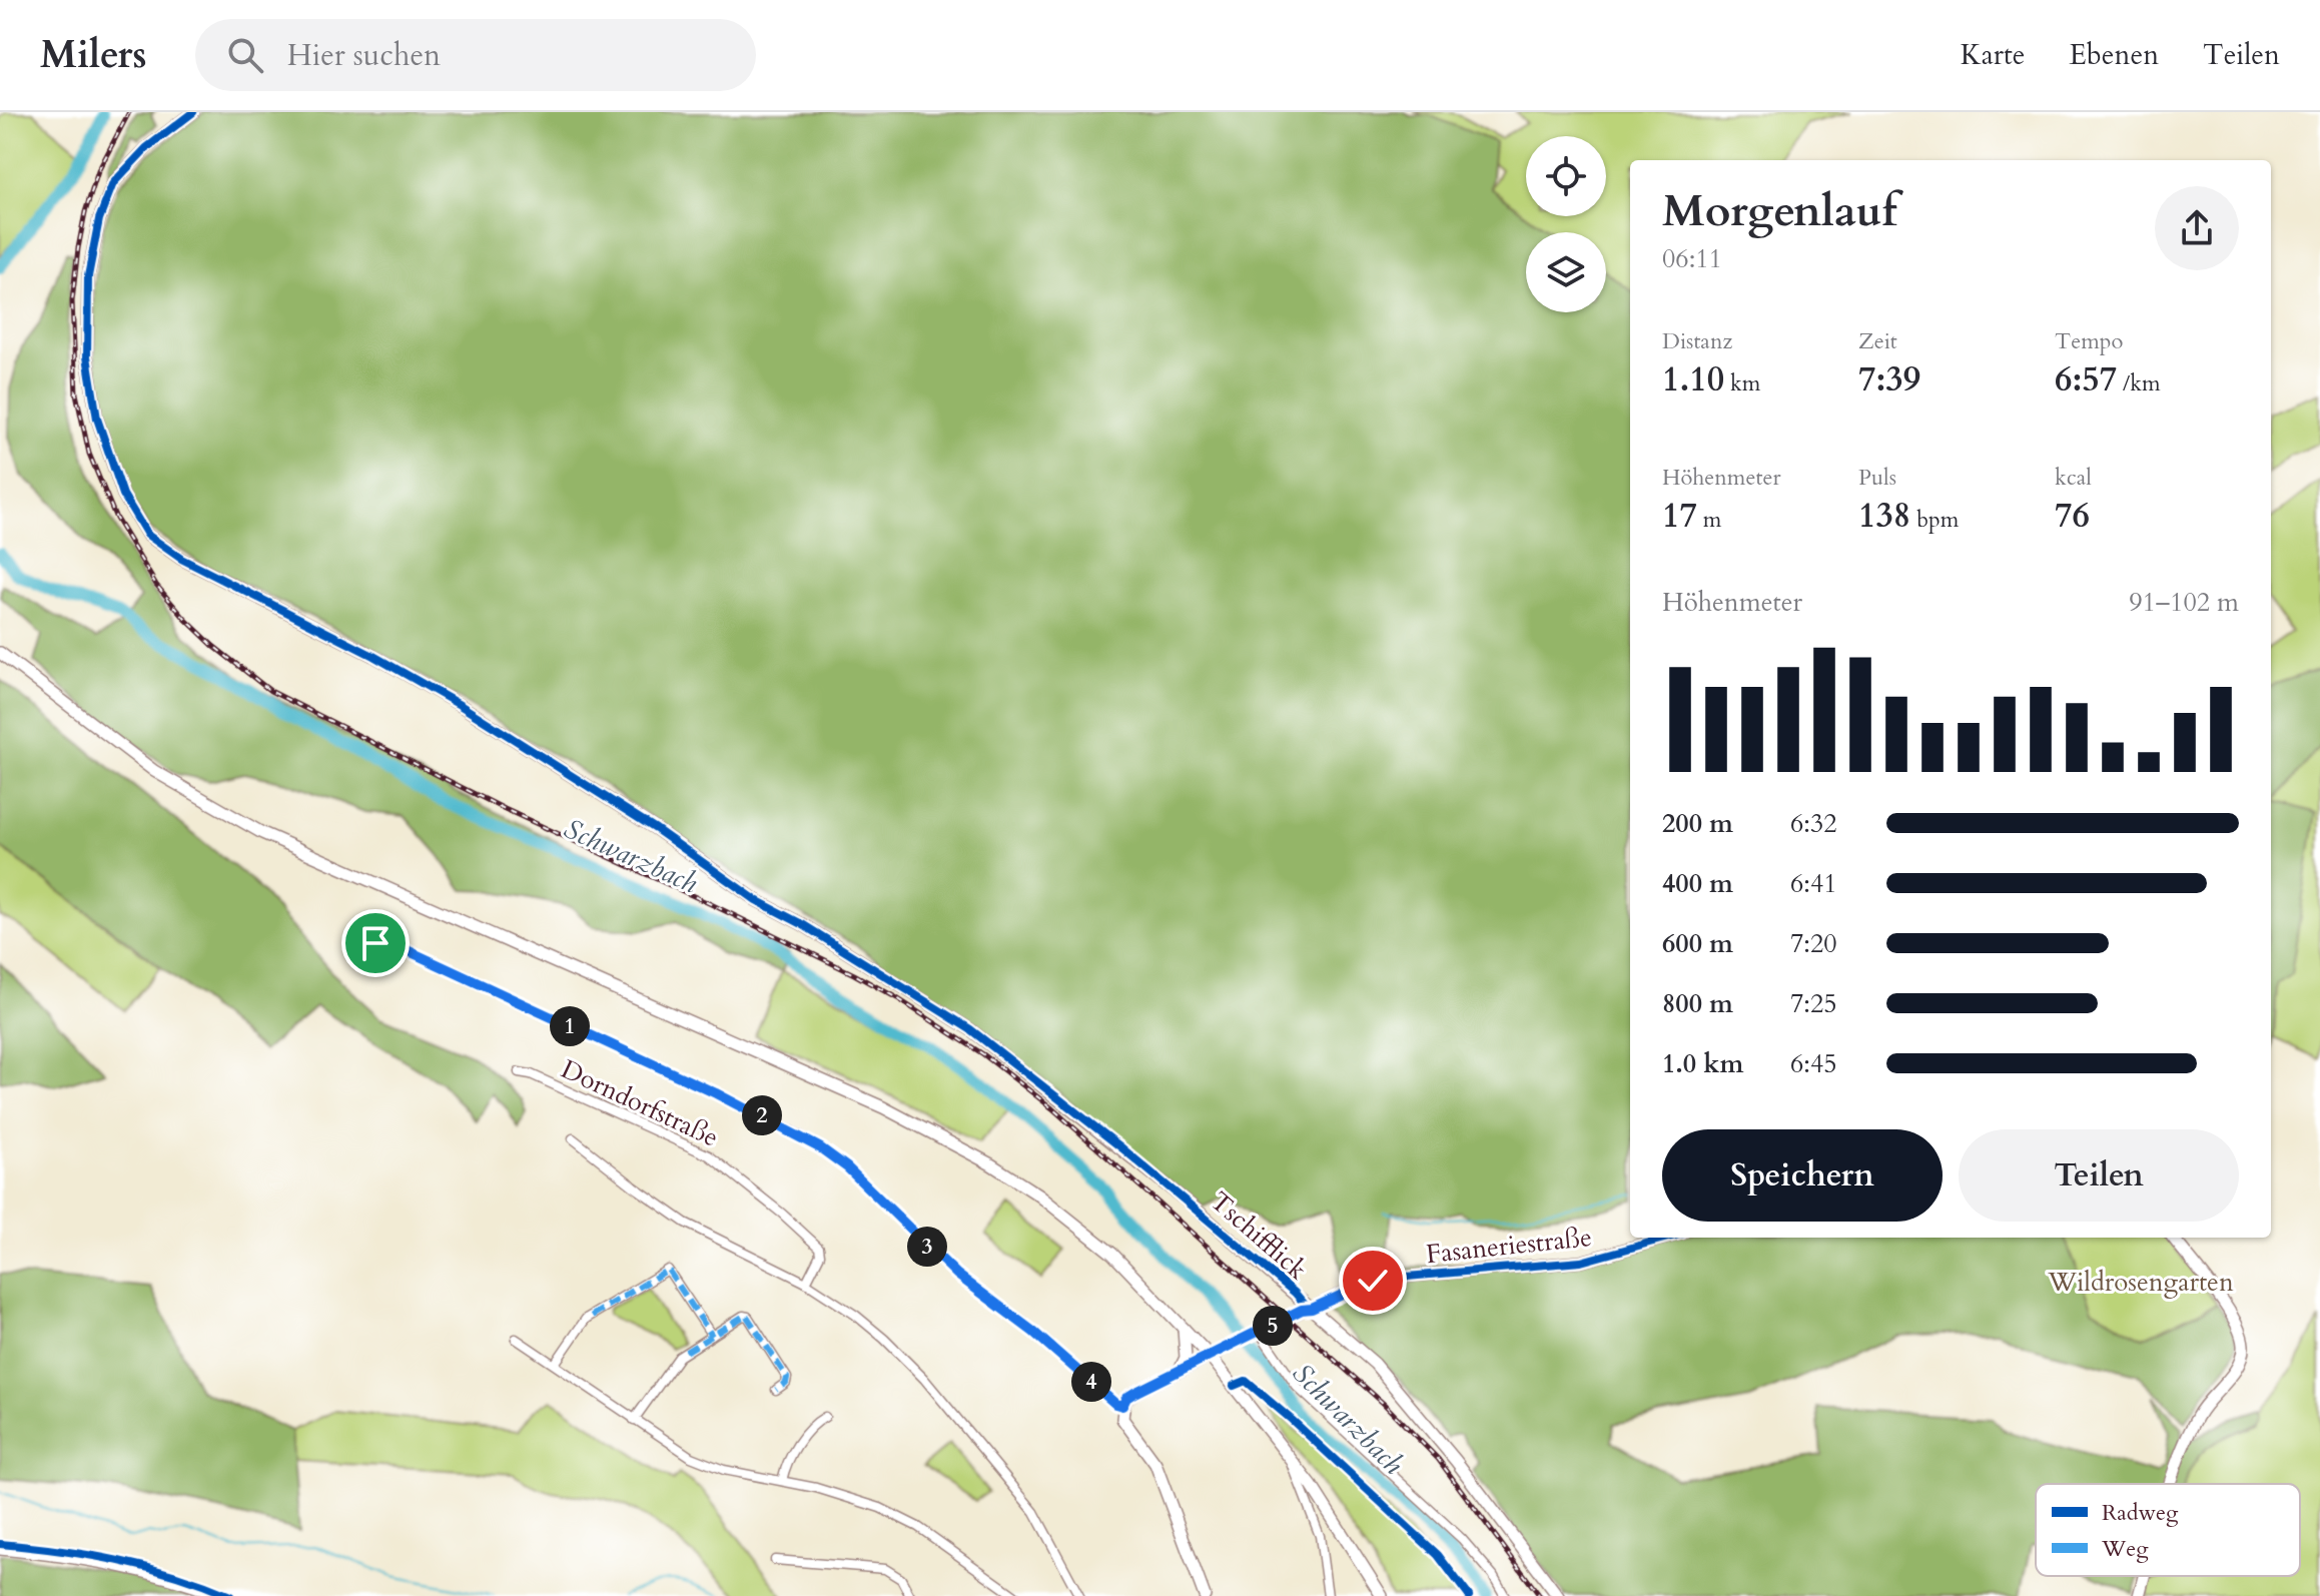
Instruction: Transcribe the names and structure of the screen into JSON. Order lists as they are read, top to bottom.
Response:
{
  "streets": {
    "street": ["Dorndorfstraße", "Tschifflick", "Fasaneriestraße"]
  },
  "crossings": [
    ["Tschifflick", "Fasaneriestraße"]
  ],
  "water": ["Schwarzbach"],
  "parks": ["Wildrosengarten"],
  "legend": ["Radweg", "Weg"],
  "page": {
    "header": "Milers",
    "search": "Hier suchen",
    "nav": ["Karte", "Ebenen", "Teilen"],
    "heading": ["Morgenlauf", "06:11"],
    "stats": [
      ["Distanz", "1.10 km"],
      ["Zeit", "7:39"],
      ["Tempo", "6:57 /km"],
      ["Höhenmeter", "17 m"],
      ["Puls", "138 bpm"],
      ["kcal", "76"]
    ],
    "chart": ["Höhenmeter", "91–102 m"],
    "list": [
      {
        "name": "200 m",
        "note": "6:32"
      },
      {
        "name": "400 m",
        "note": "6:41"
      },
      {
        "name": "600 m",
        "note": "7:20"
      },
      {
        "name": "800 m",
        "note": "7:25"
      },
      {
        "name": "1.0 km",
        "note": "6:45"
      }
    ],
    "pins": [
      "1",
      "2",
      "3",
      "5",
      "4"
    ],
    "buttons": ["Speichern", "Teilen"]
  }
}
